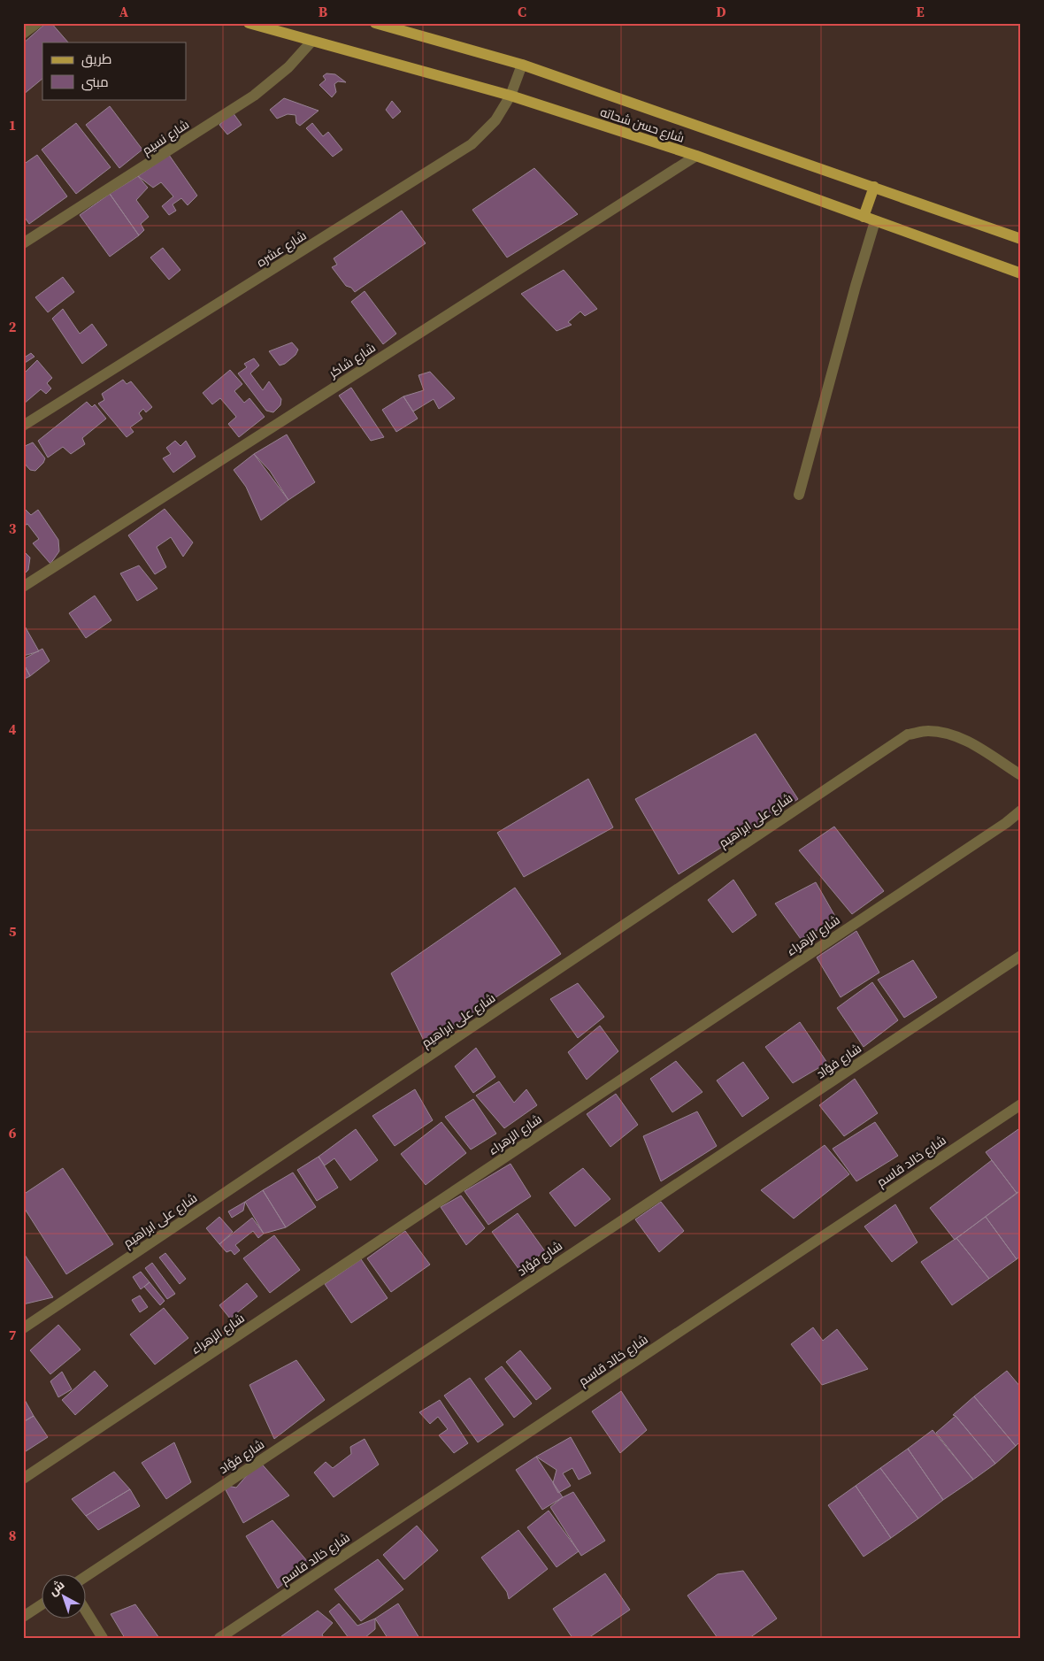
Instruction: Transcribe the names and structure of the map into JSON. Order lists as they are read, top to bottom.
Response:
{
  "streets": {
    "main road": ["شارع حسن شحاته"],
    "street": [
      "شارع نسيم",
      "شارع عشره",
      "شارع شاكر",
      "شارع على ابراهيم",
      "شارع الزهراء",
      "شارع فؤاد",
      "شارع خالد قاسم"
    ]
  },
  "crossings": [
    ["شارع حسن شحاته", "شارع نسيم"],
    ["شارع حسن شحاته", "شارع عشره"],
    ["شارع حسن شحاته", "شارع شاكر"]
  ],
  "legend": ["طريق", "مبنى"],
  "north": "top left",
  "grid": {
    "columns": [
      "A",
      "B",
      "C",
      "D",
      "E"
    ],
    "rows": [
      "1",
      "2",
      "3",
      "4",
      "5",
      "6",
      "7",
      "8"
    ]
  }
}
